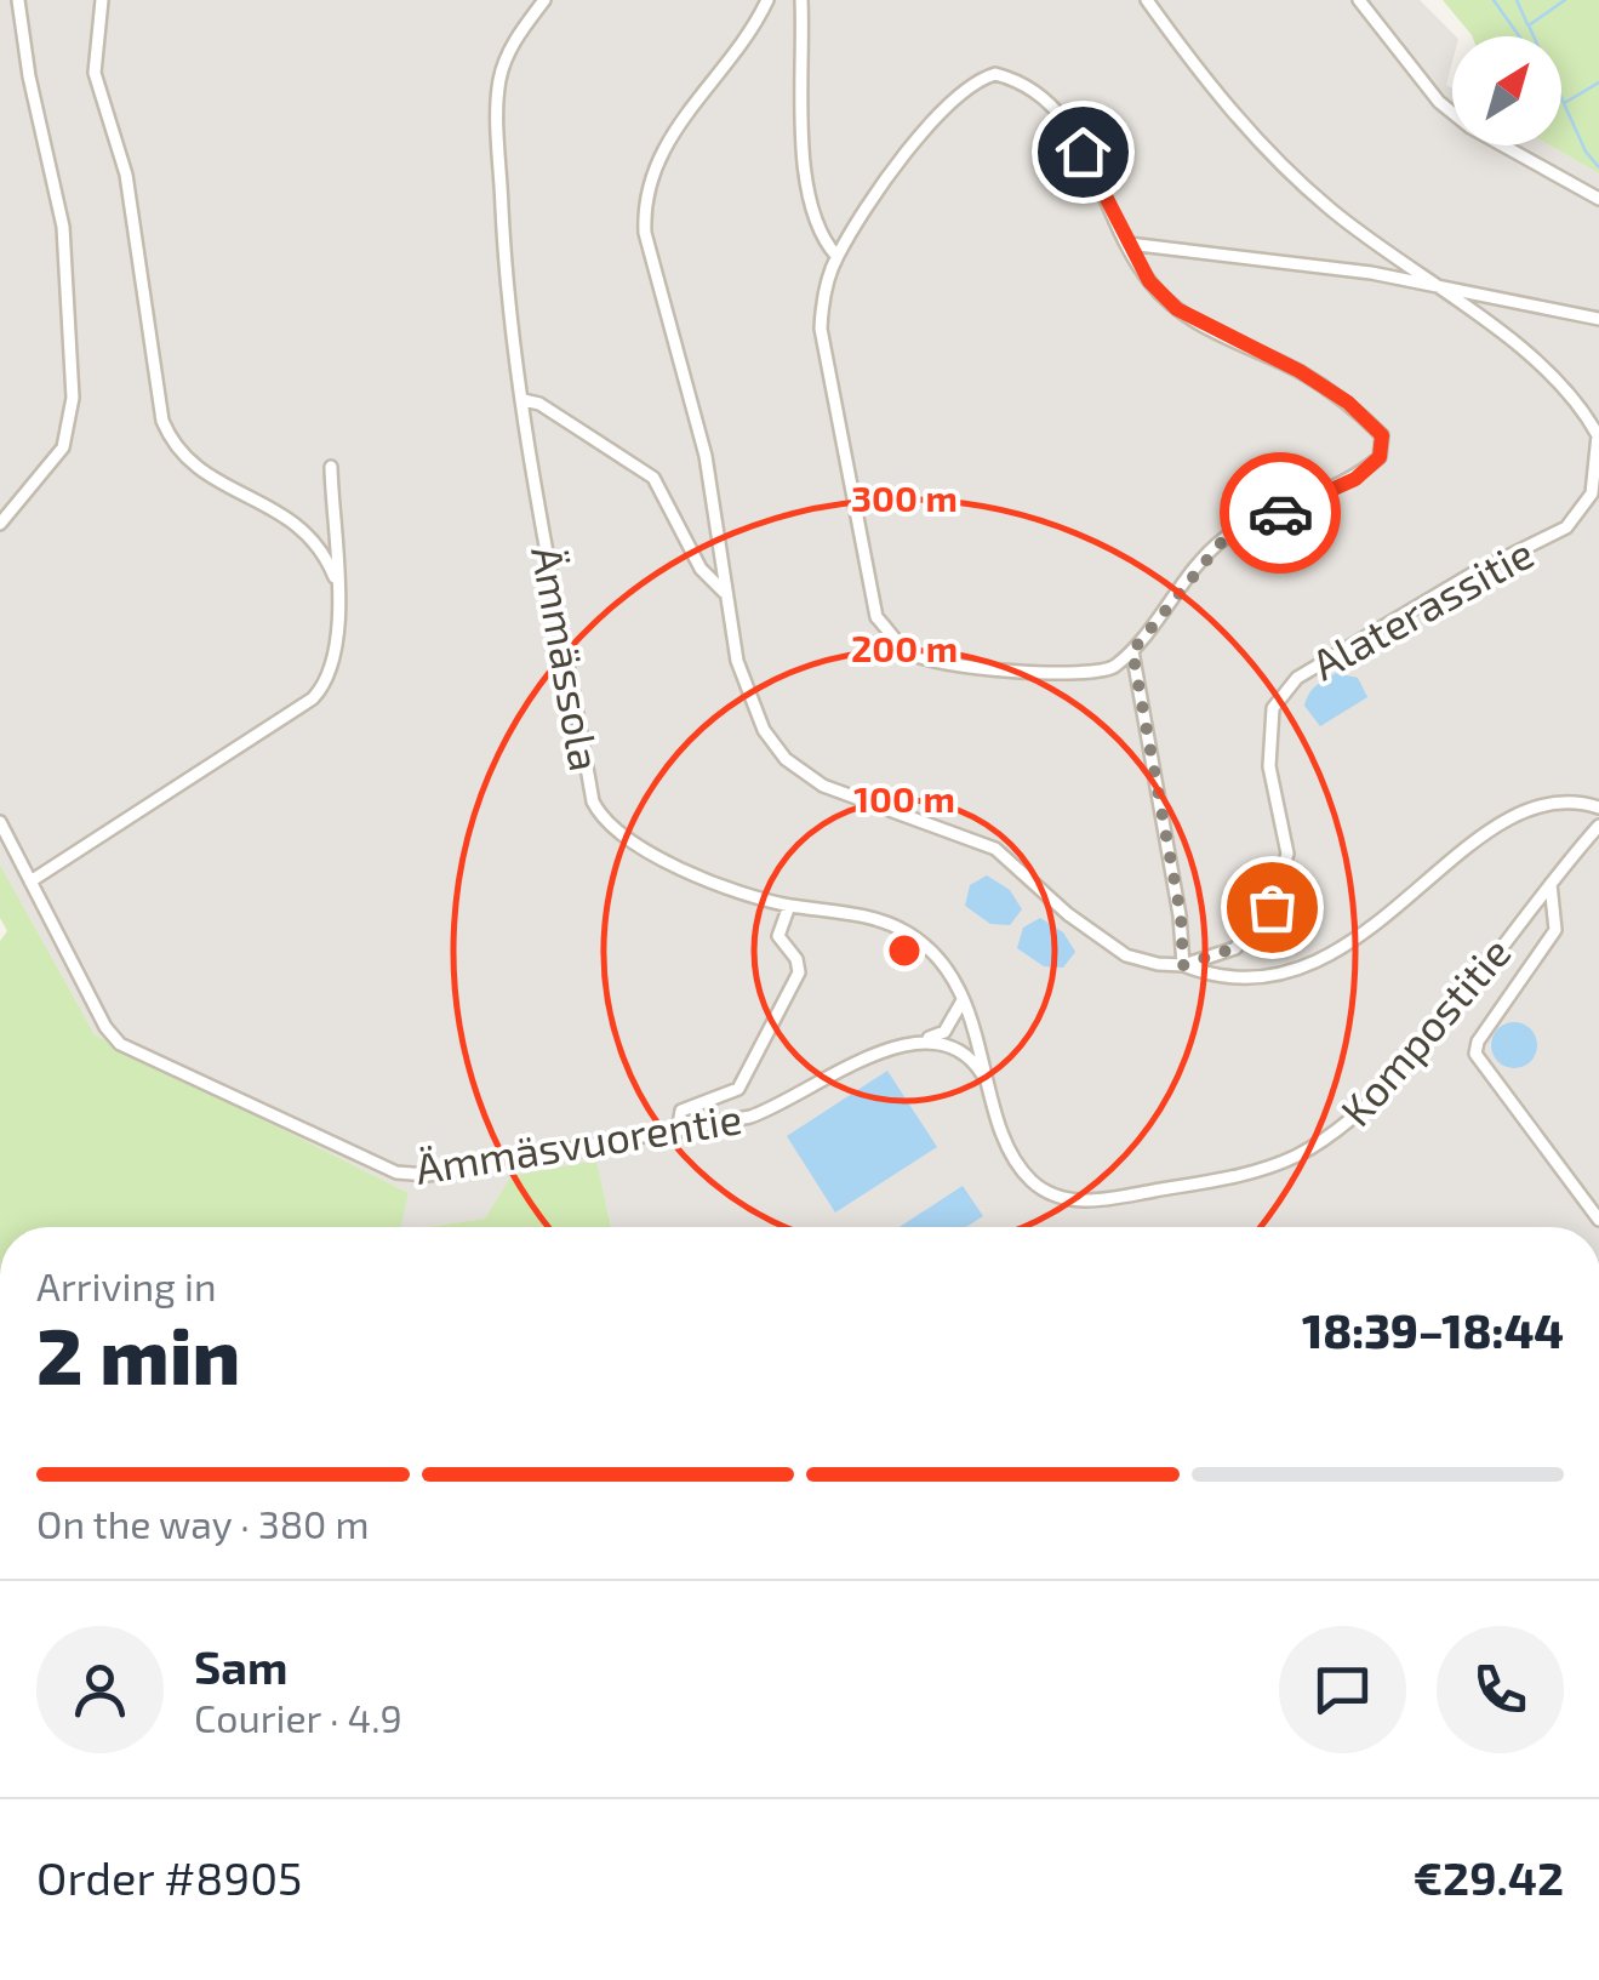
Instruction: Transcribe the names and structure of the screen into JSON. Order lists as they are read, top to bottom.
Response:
{
  "streets": {
    "street": [
      "Alaterassitie",
      "Ämmässola",
      "Kompostitie",
      "Ämmäsvuorentie"
    ]
  },
  "crossings": [
    ["Ämmässola", "Kompostitie"],
    ["Ämmässola", "Ämmäsvuorentie"]
  ],
  "north": "top right",
  "page": {
    "heading": ["2 min", "Arriving in", "18:39–18:44"],
    "panel": [
      "Sam",
      "Courier · 4.9",
      "Order #8905",
      "€29.42"
    ],
    "bar": "On the way · 380 m"
  },
  "rings": ["300 m", "200 m", "100 m"]
}
